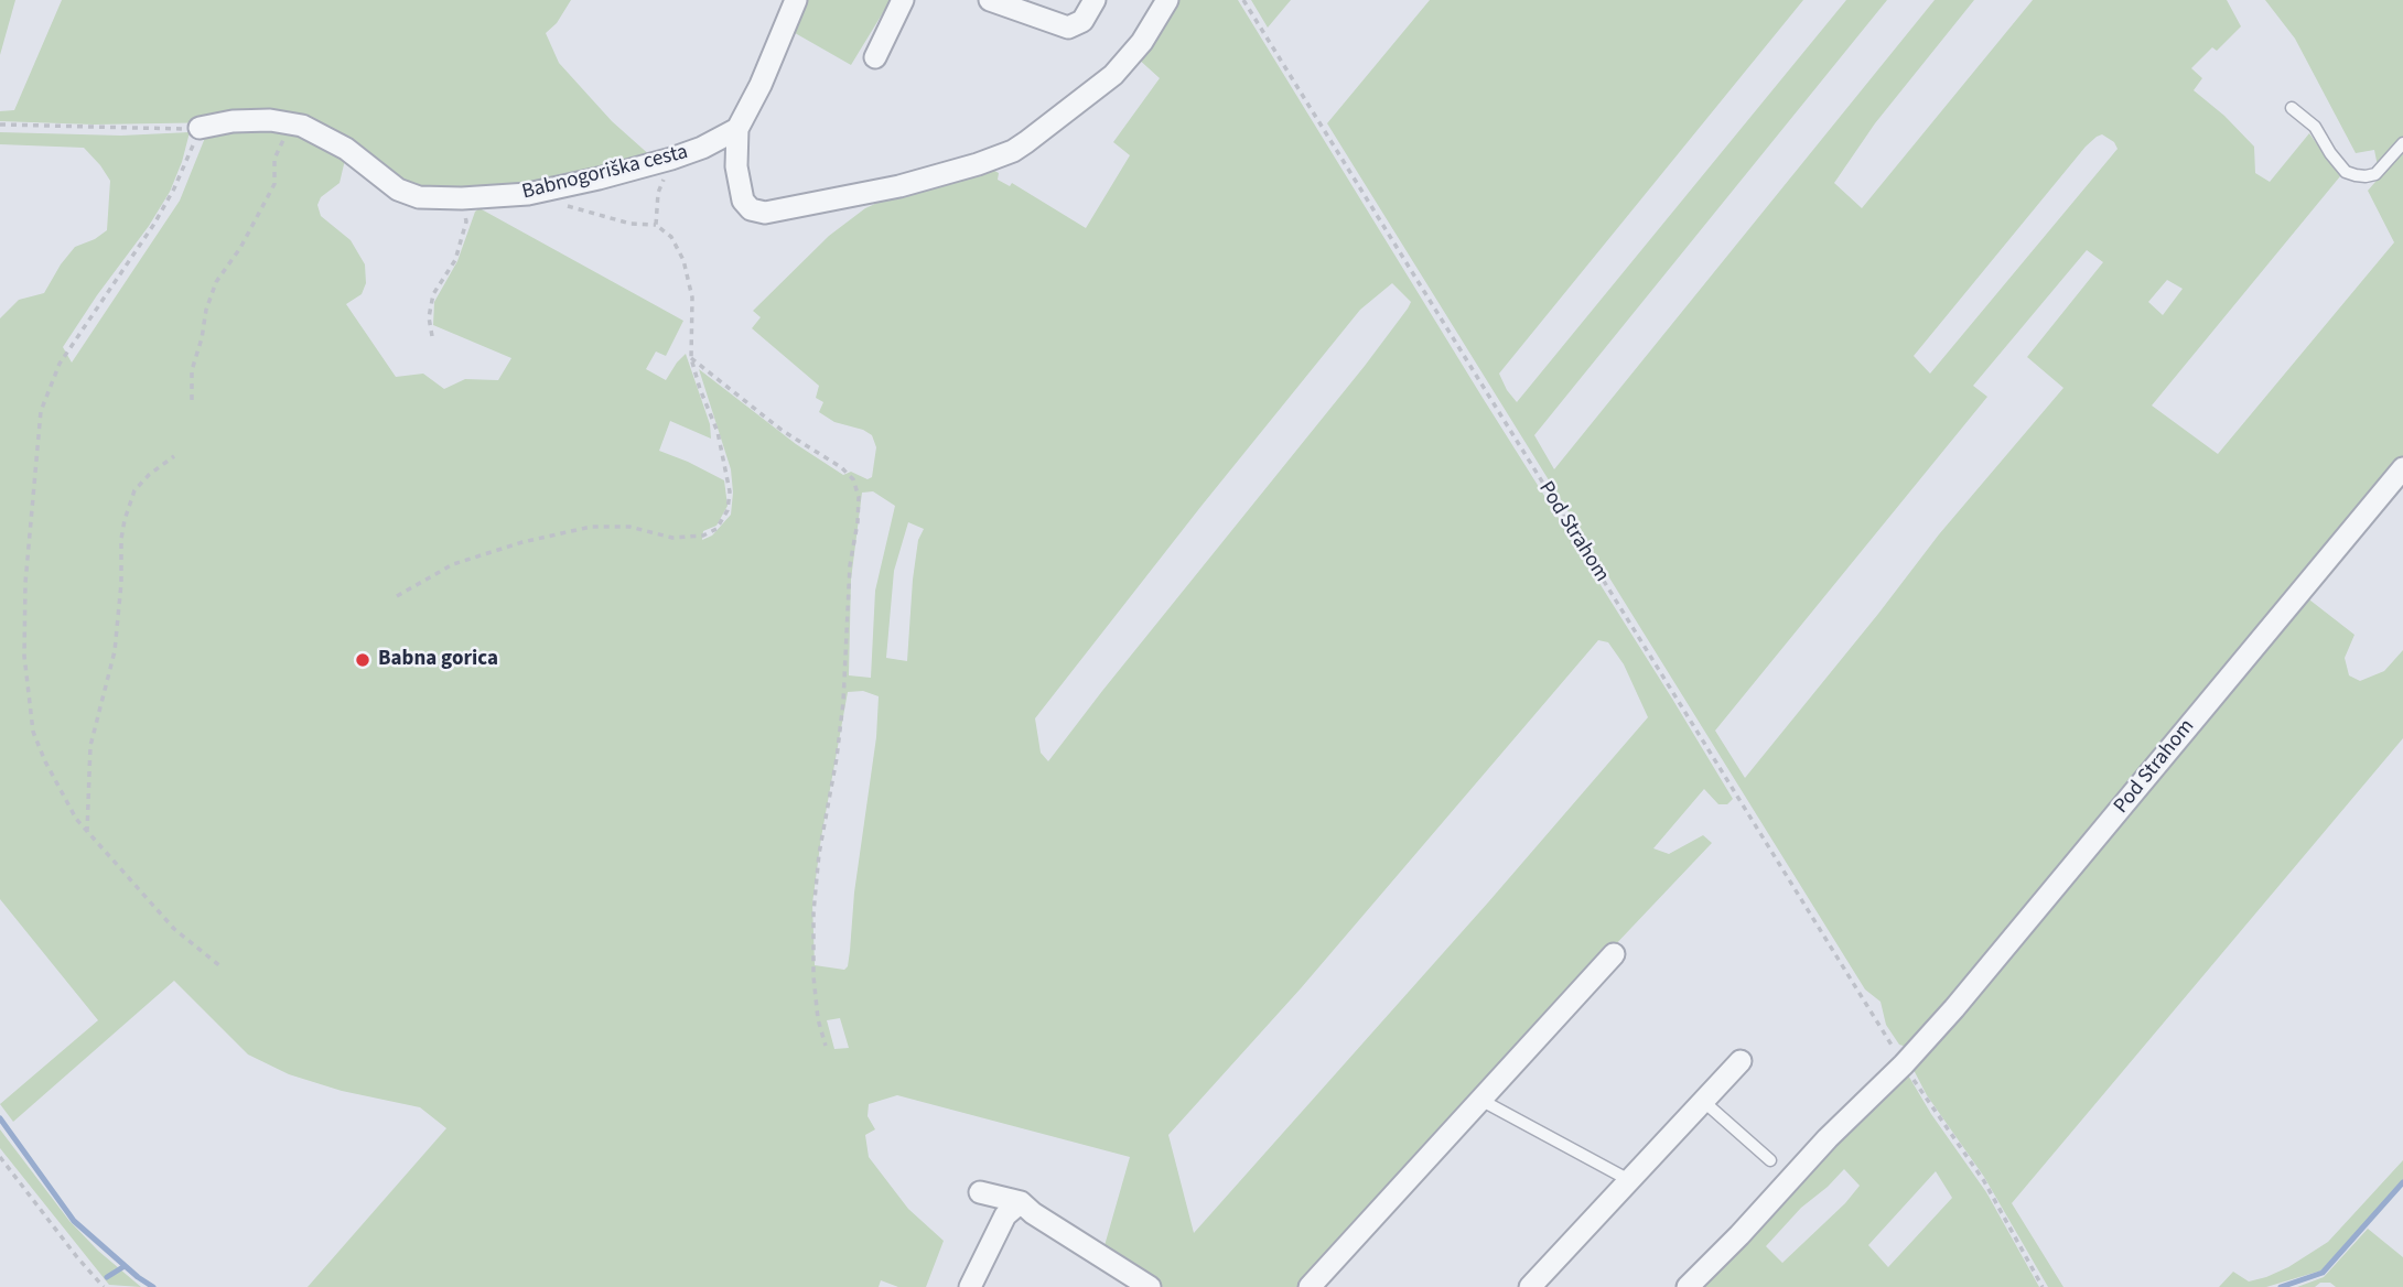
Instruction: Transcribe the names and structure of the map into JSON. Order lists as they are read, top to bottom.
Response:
{
  "streets": {
    "street": ["Babnogoriška cesta", "Pod Strahom"]
  },
  "places": ["Babna gorica"]
}
